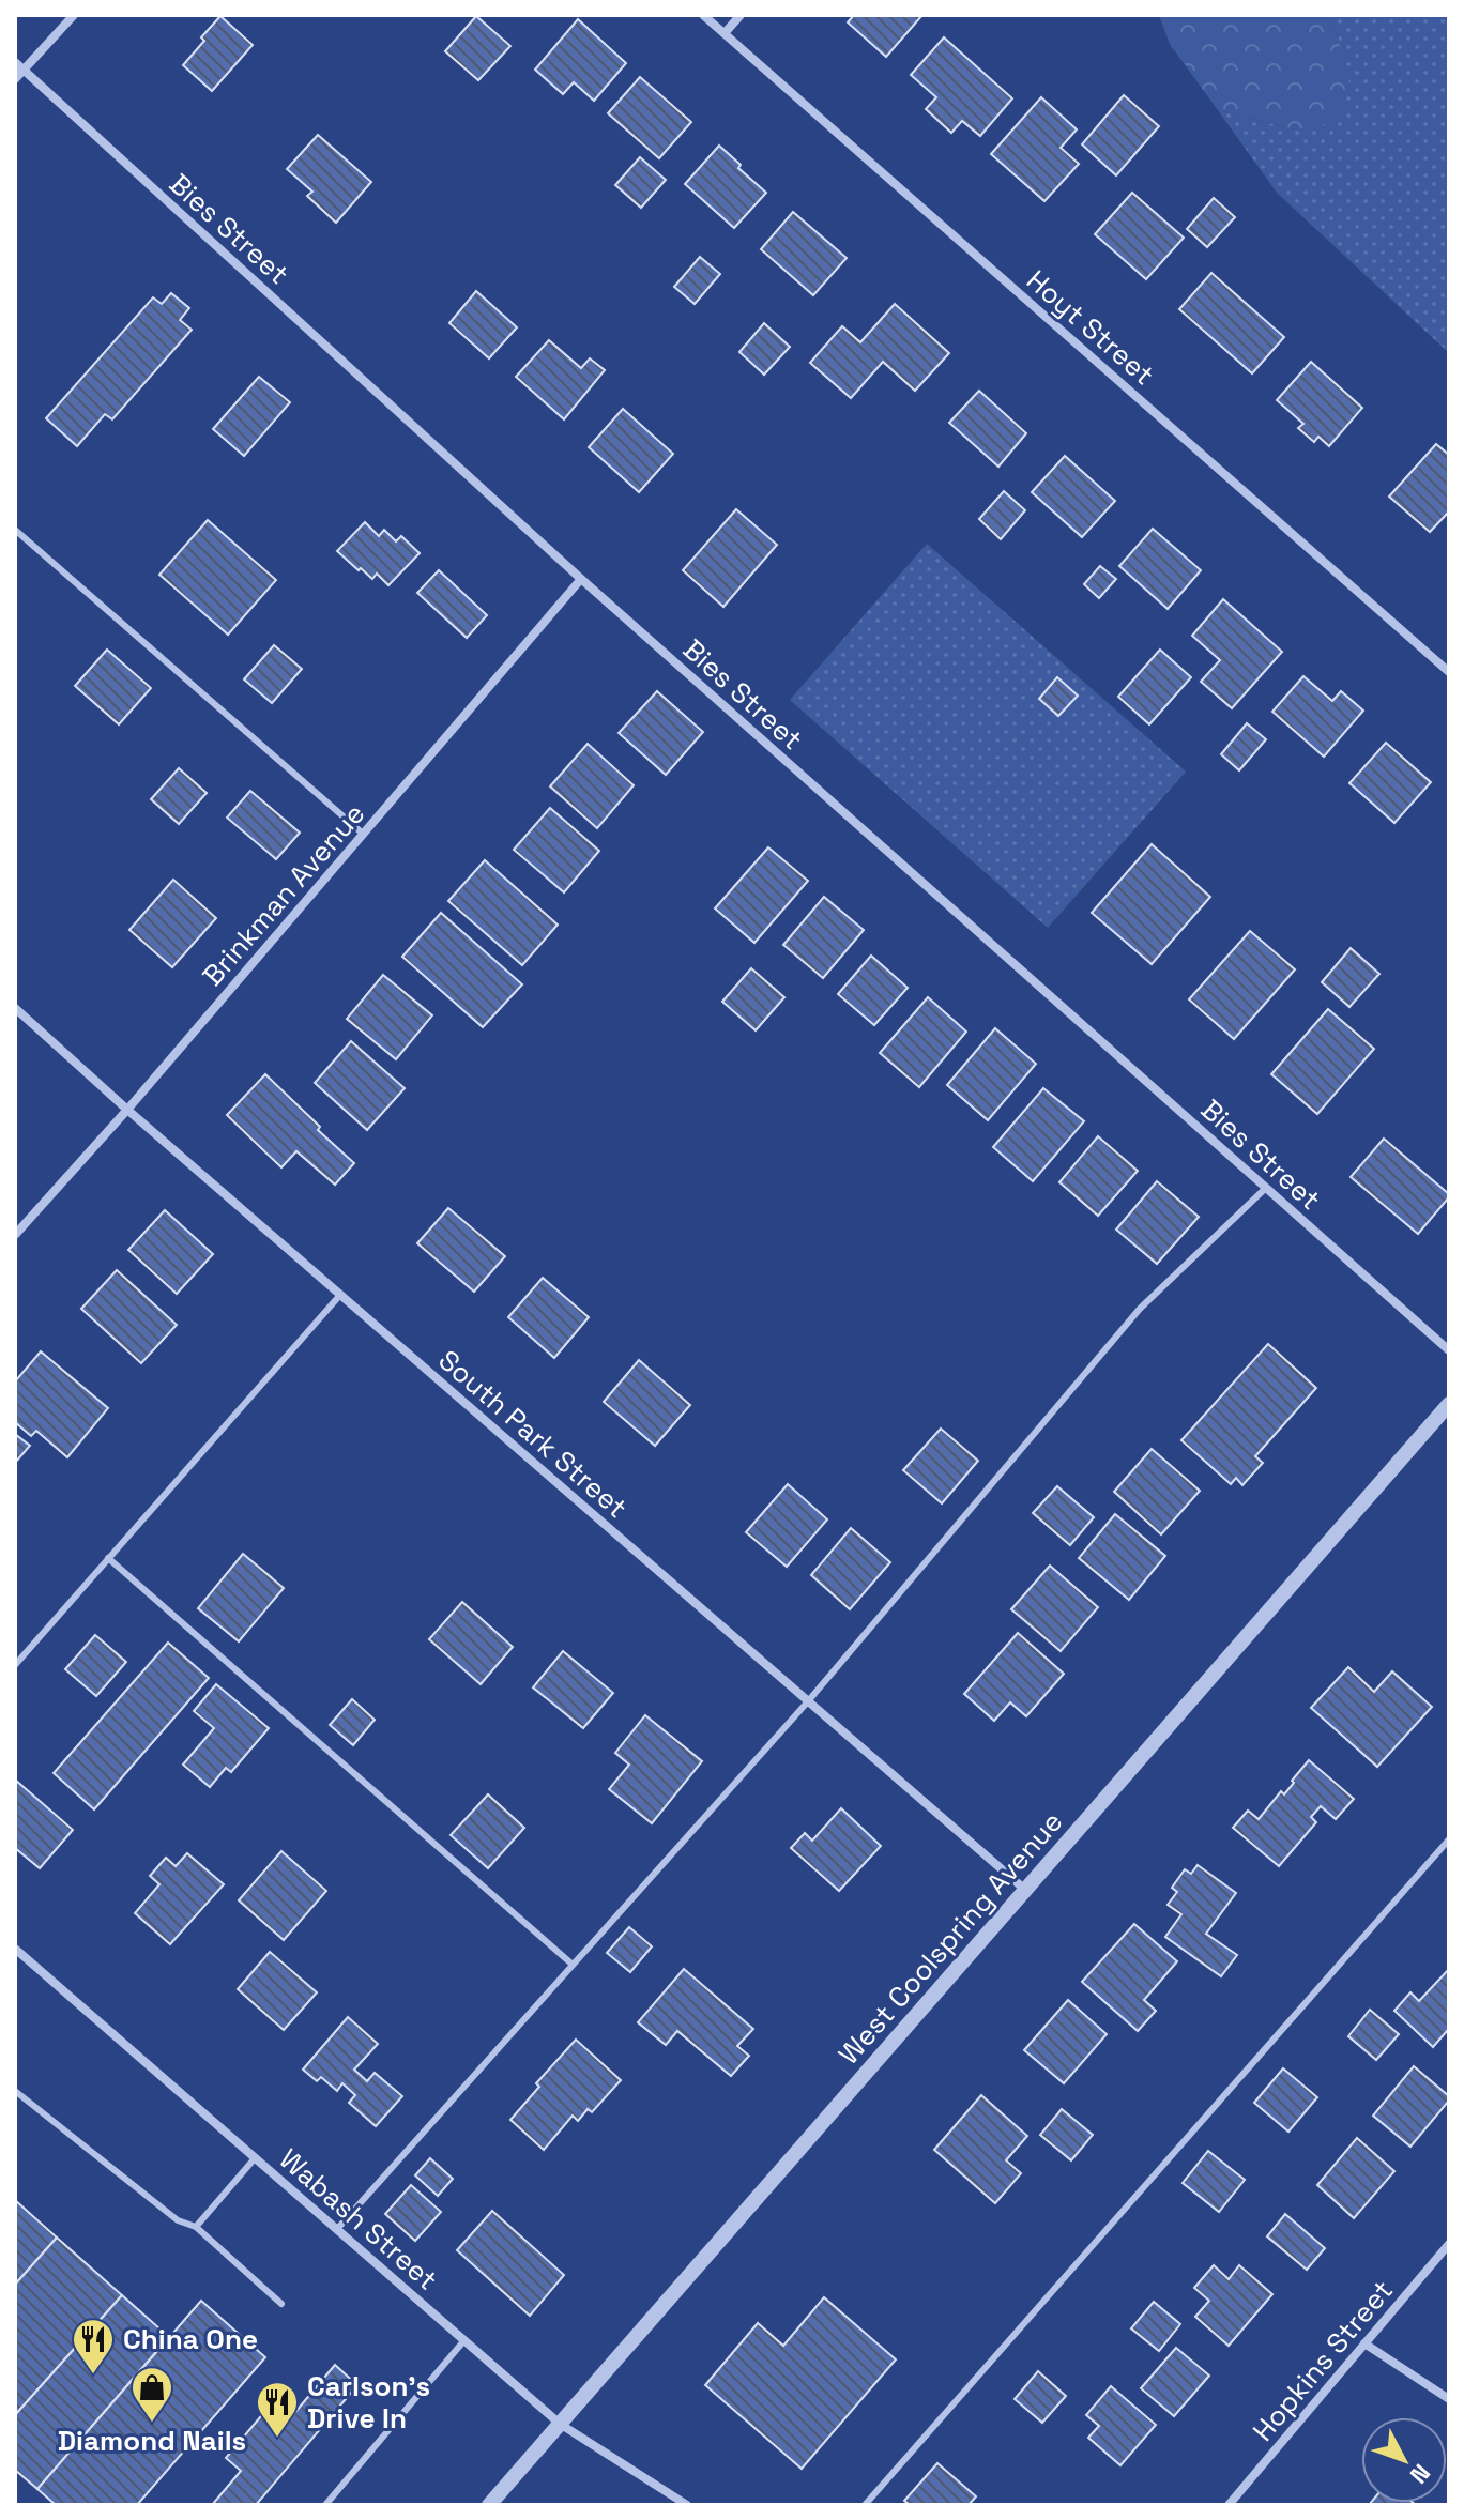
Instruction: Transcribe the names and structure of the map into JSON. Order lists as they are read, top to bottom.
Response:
{
  "streets": {
    "street": [
      "Bies Street",
      "Hoyt Street",
      "Brinkman Avenue",
      "South Park Street",
      "West Coolspring Avenue",
      "Wabash Street",
      "Hopkins Street"
    ]
  },
  "crossings": [
    ["Bies Street", "Brinkman Avenue"],
    ["Brinkman Avenue", "South Park Street"],
    ["South Park Street", "West Coolspring Avenue"],
    ["West Coolspring Avenue", "Wabash Street"]
  ],
  "places": {
    "restaurant": ["China One", "Carlson's Drive In"],
    "shop": ["Diamond Nails"]
  },
  "north": "bottom right"
}
